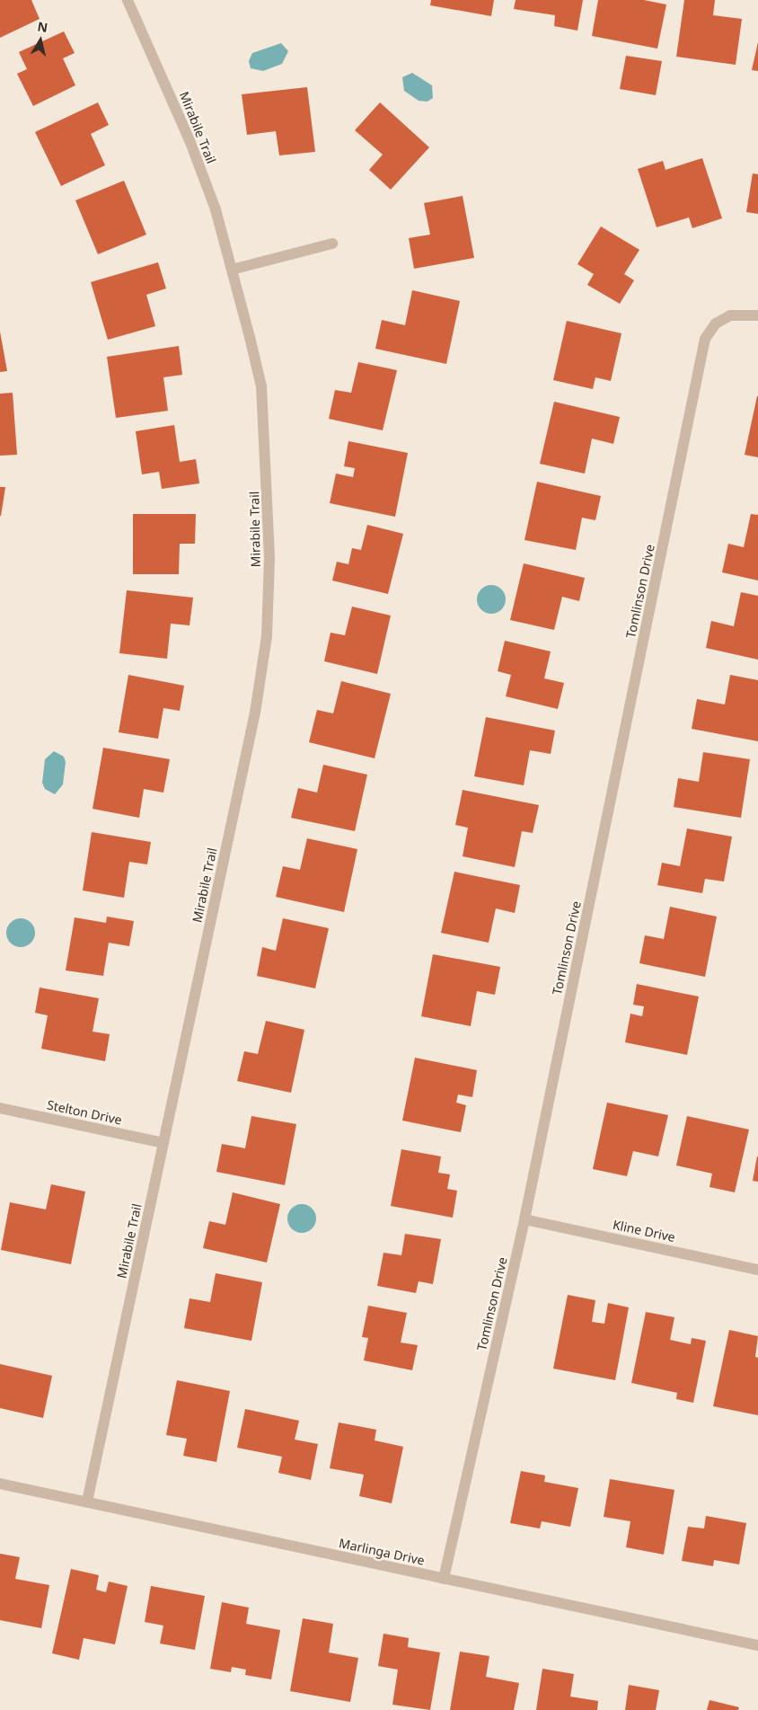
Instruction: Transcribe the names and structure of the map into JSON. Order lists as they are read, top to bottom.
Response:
{
  "streets": {
    "street": [
      "Mirabile Trail",
      "Tomlinson Drive",
      "Stelton Drive",
      "Kline Drive",
      "Marlinga Drive"
    ]
  },
  "crossings": [
    ["Mirabile Trail", "Stelton Drive"],
    ["Mirabile Trail", "Marlinga Drive"],
    ["Tomlinson Drive", "Kline Drive"],
    ["Tomlinson Drive", "Marlinga Drive"]
  ],
  "north": "top"
}
